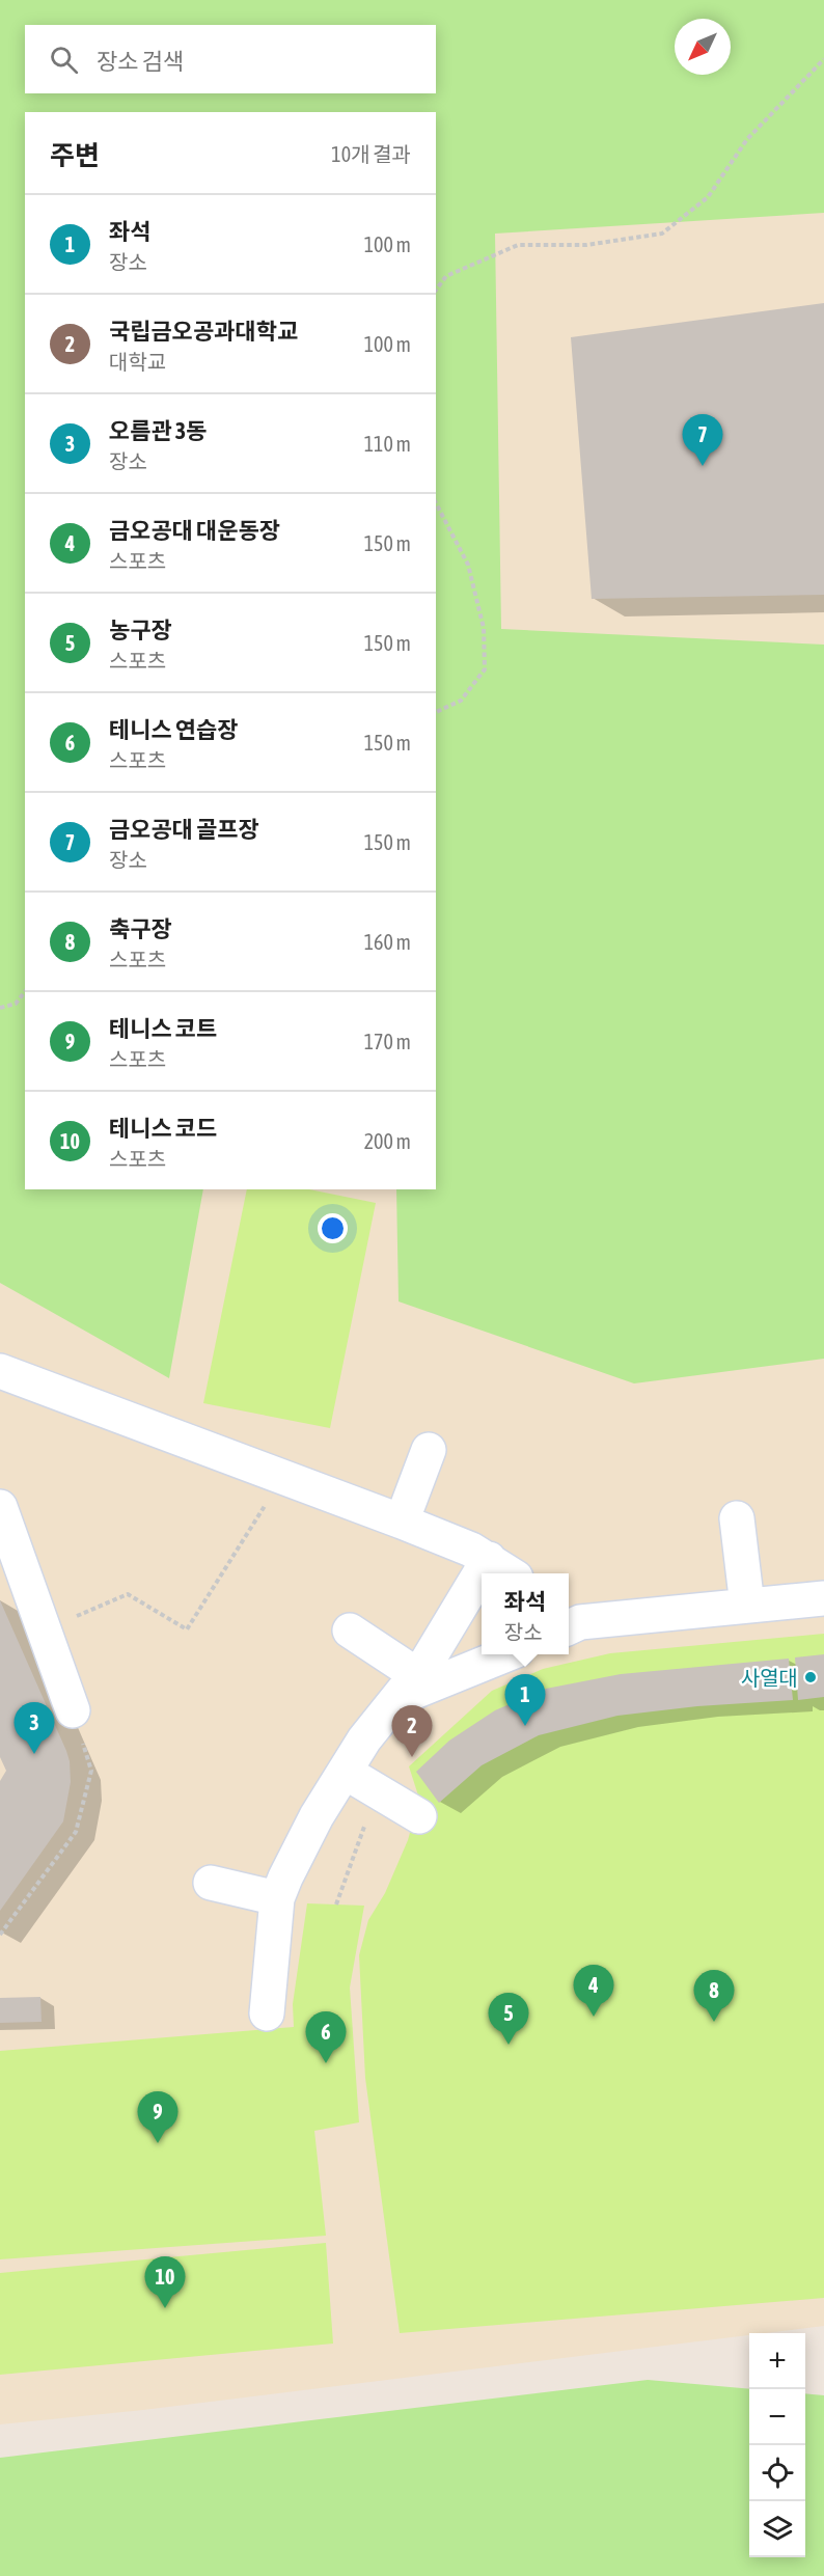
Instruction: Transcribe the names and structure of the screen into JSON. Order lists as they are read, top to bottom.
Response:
{
  "places": ["사열대"],
  "north": "bottom left",
  "page": {
    "search": "장소 검색",
    "heading": ["주변", "10개 결과"],
    "list": [
      {
        "mark": "1",
        "name": "좌석",
        "note": "장소",
        "value": "100 m"
      },
      {
        "mark": "2",
        "name": "국립금오공과대학교",
        "note": "대학교",
        "value": "100 m"
      },
      {
        "mark": "3",
        "name": "오름관 3동",
        "note": "장소",
        "value": "110 m"
      },
      {
        "mark": "4",
        "name": "금오공대 대운동장",
        "note": "스포츠",
        "value": "150 m"
      },
      {
        "mark": "5",
        "name": "농구장",
        "note": "스포츠",
        "value": "150 m"
      },
      {
        "mark": "6",
        "name": "테니스 연습장",
        "note": "스포츠",
        "value": "150 m"
      },
      {
        "mark": "7",
        "name": "금오공대 골프장",
        "note": "장소",
        "value": "150 m"
      },
      {
        "mark": "8",
        "name": "축구장",
        "note": "스포츠",
        "value": "160 m"
      },
      {
        "mark": "9",
        "name": "테니스 코트",
        "note": "스포츠",
        "value": "170 m"
      },
      {
        "mark": "10",
        "name": "테니스 코드",
        "note": "스포츠",
        "value": "200 m"
      }
    ],
    "pins": [
      "7",
      "1",
      "3",
      "2",
      "4",
      "8",
      "5",
      "6",
      "9",
      "10"
    ],
    "popup": ["좌석", "장소"],
    "map_buttons": ["+", "−"]
  }
}
